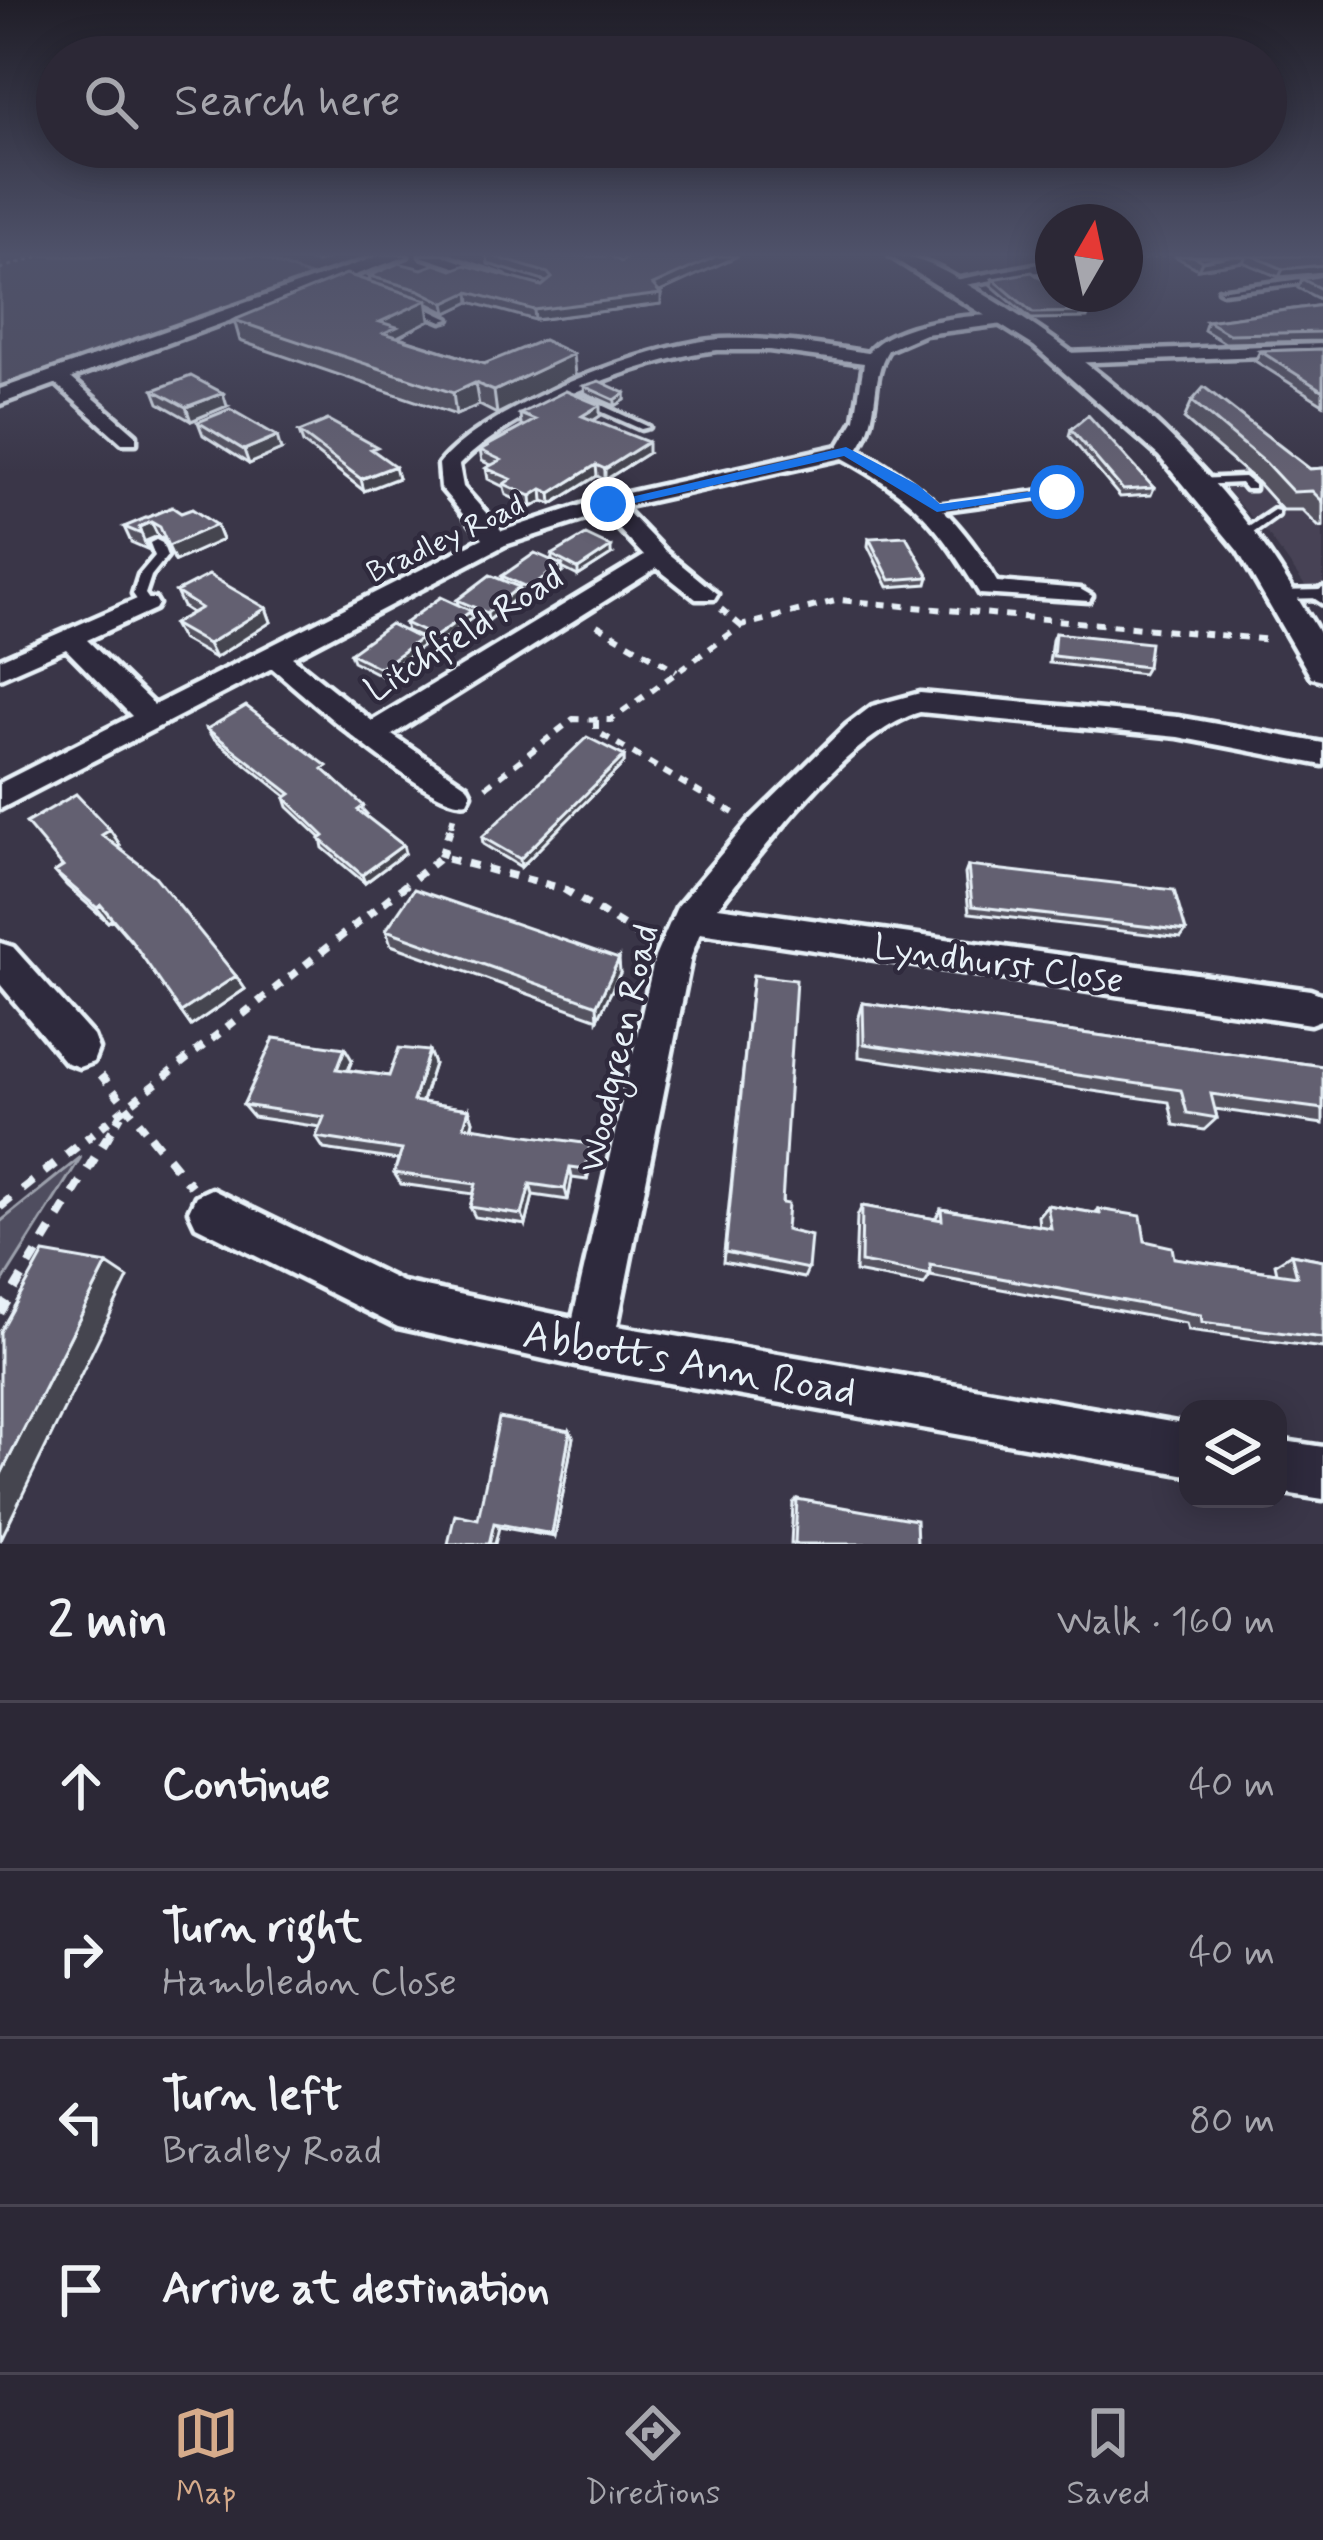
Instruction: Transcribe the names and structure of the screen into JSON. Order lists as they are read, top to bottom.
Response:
{
  "streets": {
    "street": [
      "Bradley Road",
      "Litchfield Road",
      "Lyndhurst Close",
      "Woodgreen Road",
      "Abbotts Ann Road"
    ]
  },
  "crossings": [
    ["Bradley Road", "Litchfield Road"],
    ["Lyndhurst Close", "Woodgreen Road"],
    ["Woodgreen Road", "Abbotts Ann Road"]
  ],
  "north": "top",
  "page": {
    "search": "Search here",
    "heading": ["2 min", "Walk · 160 m"],
    "list": [
      ["Continue", "40 m"],
      ["Turn right", "Hambledon Close", "40 m"],
      ["Turn left", "Bradley Road", "80 m"],
      "Arrive at destination"
    ],
    "nav": ["Map", "Directions", "Saved"]
  }
}
